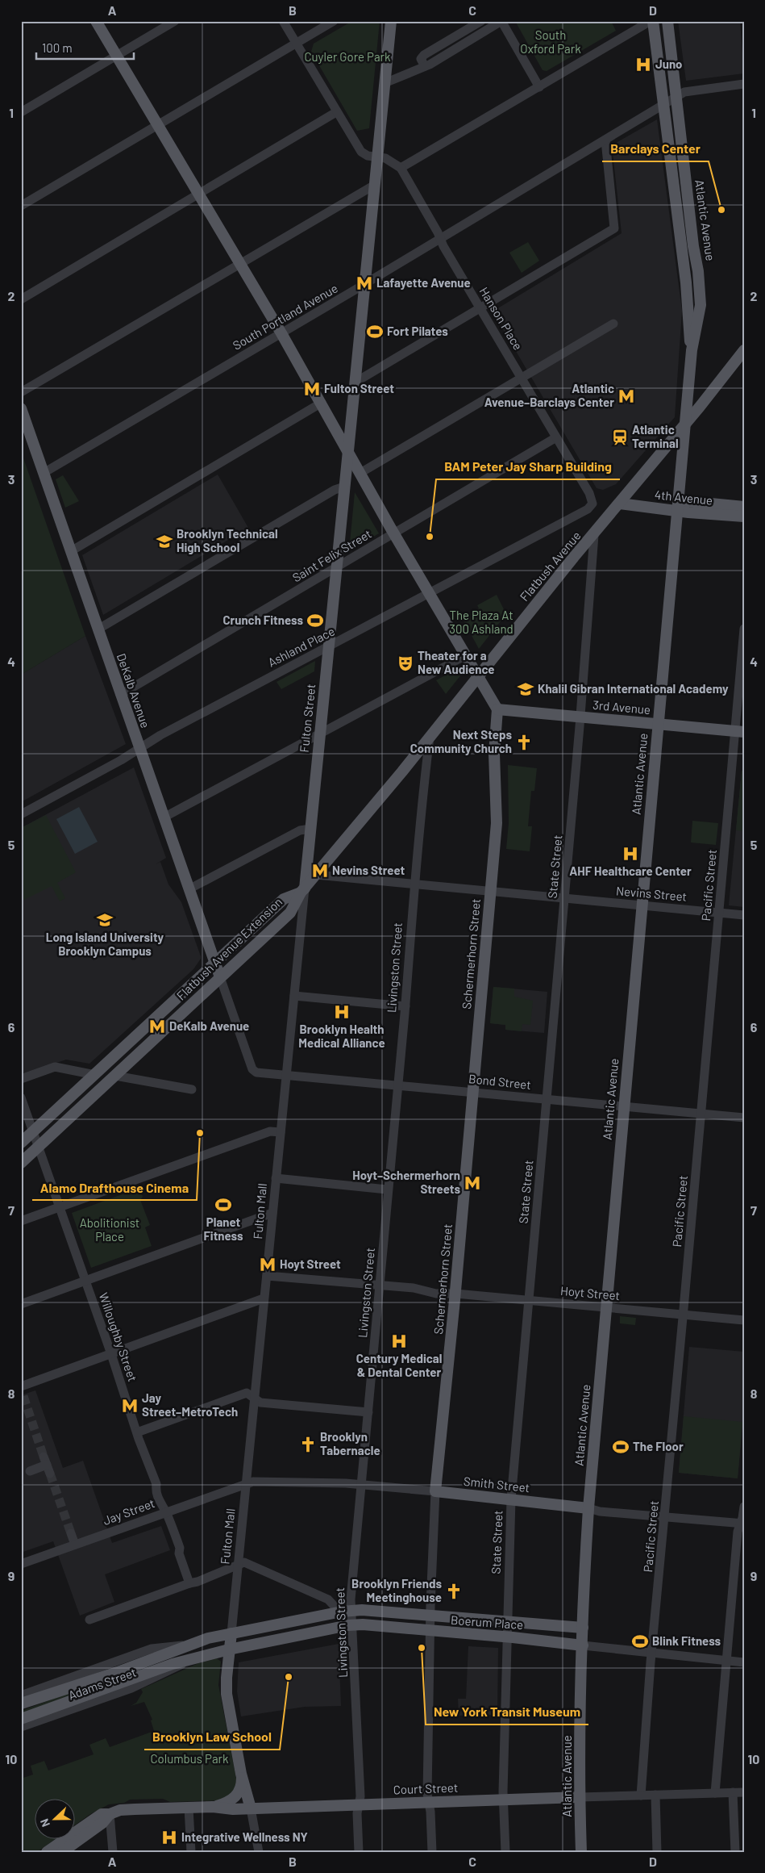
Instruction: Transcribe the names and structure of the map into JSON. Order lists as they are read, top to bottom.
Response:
{
  "streets": {
    "main road": [
      "Atlantic Avenue",
      "4th Avenue",
      "Flatbush Avenue",
      "DeKalb Avenue",
      "3rd Avenue",
      "Fulton Street",
      "Flatbush Avenue Extension",
      "Schermerhorn Street",
      "Smith Street",
      "Boerum Place",
      "Adams Street",
      "Court Street"
    ],
    "street": [
      "South Portland Avenue",
      "Hanson Place",
      "Saint Felix Street",
      "Ashland Place",
      "State Street",
      "Pacific Street",
      "Nevins Street",
      "Livingston Street",
      "Bond Street",
      "Fulton Mall",
      "Hoyt Street",
      "Willoughby Street",
      "Jay Street"
    ]
  },
  "crossings": [
    ["Atlantic Avenue", "South Portland Avenue"],
    ["Atlantic Avenue", "4th Avenue"],
    ["Atlantic Avenue", "Flatbush Avenue"],
    ["Atlantic Avenue", "3rd Avenue"],
    ["Atlantic Avenue", "Nevins Street"],
    ["Atlantic Avenue", "Bond Street"],
    ["Atlantic Avenue", "Hoyt Street"],
    ["Atlantic Avenue", "Smith Street"],
    ["Atlantic Avenue", "Boerum Place"],
    ["Atlantic Avenue", "Court Street"],
    ["South Portland Avenue", "Hanson Place"],
    ["South Portland Avenue", "DeKalb Avenue"],
    ["South Portland Avenue", "Fulton Street"],
    ["Hanson Place", "Saint Felix Street"],
    ["Hanson Place", "Ashland Place"],
    ["4th Avenue", "Flatbush Avenue"],
    ["Saint Felix Street", "DeKalb Avenue"],
    ["Saint Felix Street", "Fulton Street"],
    ["Flatbush Avenue", "Fulton Street"],
    ["Flatbush Avenue", "State Street"],
    ["Flatbush Avenue", "Nevins Street"],
    ["Flatbush Avenue", "Flatbush Avenue Extension"],
    ["Flatbush Avenue", "Livingston Street"],
    ["Flatbush Avenue", "Fulton Mall"],
    ["Ashland Place", "DeKalb Avenue"],
    ["Ashland Place", "Fulton Street"],
    ["DeKalb Avenue", "Flatbush Avenue Extension"],
    ["DeKalb Avenue", "Bond Street"],
    ["3rd Avenue", "State Street"],
    ["3rd Avenue", "Pacific Street"],
    ["3rd Avenue", "Schermerhorn Street"],
    ["Fulton Street", "Flatbush Avenue Extension"],
    ["Fulton Street", "Fulton Mall"],
    ["State Street", "Nevins Street"],
    ["State Street", "Bond Street"],
    ["State Street", "Hoyt Street"],
    ["State Street", "Smith Street"],
    ["State Street", "Boerum Place"],
    ["State Street", "Court Street"],
    ["Pacific Street", "Nevins Street"],
    ["Pacific Street", "Bond Street"],
    ["Pacific Street", "Hoyt Street"],
    ["Pacific Street", "Smith Street"],
    ["Pacific Street", "Boerum Place"],
    ["Pacific Street", "Court Street"],
    ["Nevins Street", "Schermerhorn Street"],
    ["Nevins Street", "Livingston Street"],
    ["Flatbush Avenue Extension", "Fulton Mall"],
    ["Flatbush Avenue Extension", "Willoughby Street"],
    ["Schermerhorn Street", "Bond Street"],
    ["Schermerhorn Street", "Hoyt Street"],
    ["Schermerhorn Street", "Smith Street"],
    ["Schermerhorn Street", "Boerum Place"],
    ["Schermerhorn Street", "Court Street"],
    ["Livingston Street", "Bond Street"],
    ["Livingston Street", "Hoyt Street"],
    ["Livingston Street", "Smith Street"],
    ["Livingston Street", "Boerum Place"],
    ["Livingston Street", "Court Street"],
    ["Bond Street", "Fulton Mall"],
    ["Fulton Mall", "Hoyt Street"],
    ["Fulton Mall", "Smith Street"],
    ["Fulton Mall", "Jay Street"],
    ["Fulton Mall", "Boerum Place"],
    ["Fulton Mall", "Adams Street"],
    ["Willoughby Street", "Jay Street"],
    ["Smith Street", "Jay Street"],
    ["Boerum Place", "Adams Street"]
  ],
  "parks": [
    "South Oxford Park",
    "Cuyler Gore Park",
    "The Plaza At 300 Ashland",
    "Abolitionist Place",
    "Columbus Park"
  ],
  "places": {
    "hospital": [
      "Juno",
      "AHF Healthcare Center",
      "Brooklyn Health Medical Alliance",
      "Century Medical & Dental Center",
      "Integrative Wellness NY"
    ],
    "other": [
      "Barclays Center",
      "BAM Peter Jay Sharp Building",
      "Alamo Drafthouse Cinema",
      "New York Transit Museum",
      "Brooklyn Law School"
    ],
    "metro station": [
      "Lafayette Avenue",
      "Fulton Street",
      "Atlantic Avenue–Barclays Center",
      "Nevins Street",
      "DeKalb Avenue",
      "Hoyt–Schermerhorn Streets",
      "Hoyt Street",
      "Jay Street–MetroTech"
    ],
    "sports": [
      "Fort Pilates",
      "Crunch Fitness",
      "Planet Fitness",
      "The Floor",
      "Blink Fitness"
    ],
    "station": ["Atlantic Terminal"],
    "school or university": ["Brooklyn Technical High School", "Khalil Gibran International Academy", "Long Island University Brooklyn Campus"],
    "theatre": ["Theater for a New Audience"],
    "church": ["Next Steps Community Church", "Brooklyn Tabernacle", "Brooklyn Friends Meetinghouse"]
  },
  "scale_bar": "100 m",
  "north": "left",
  "grid": {
    "columns": [
      "A",
      "B",
      "C",
      "D"
    ],
    "rows": [
      "1",
      "2",
      "3",
      "4",
      "5",
      "6",
      "7",
      "8",
      "9",
      "10"
    ]
  }
}
